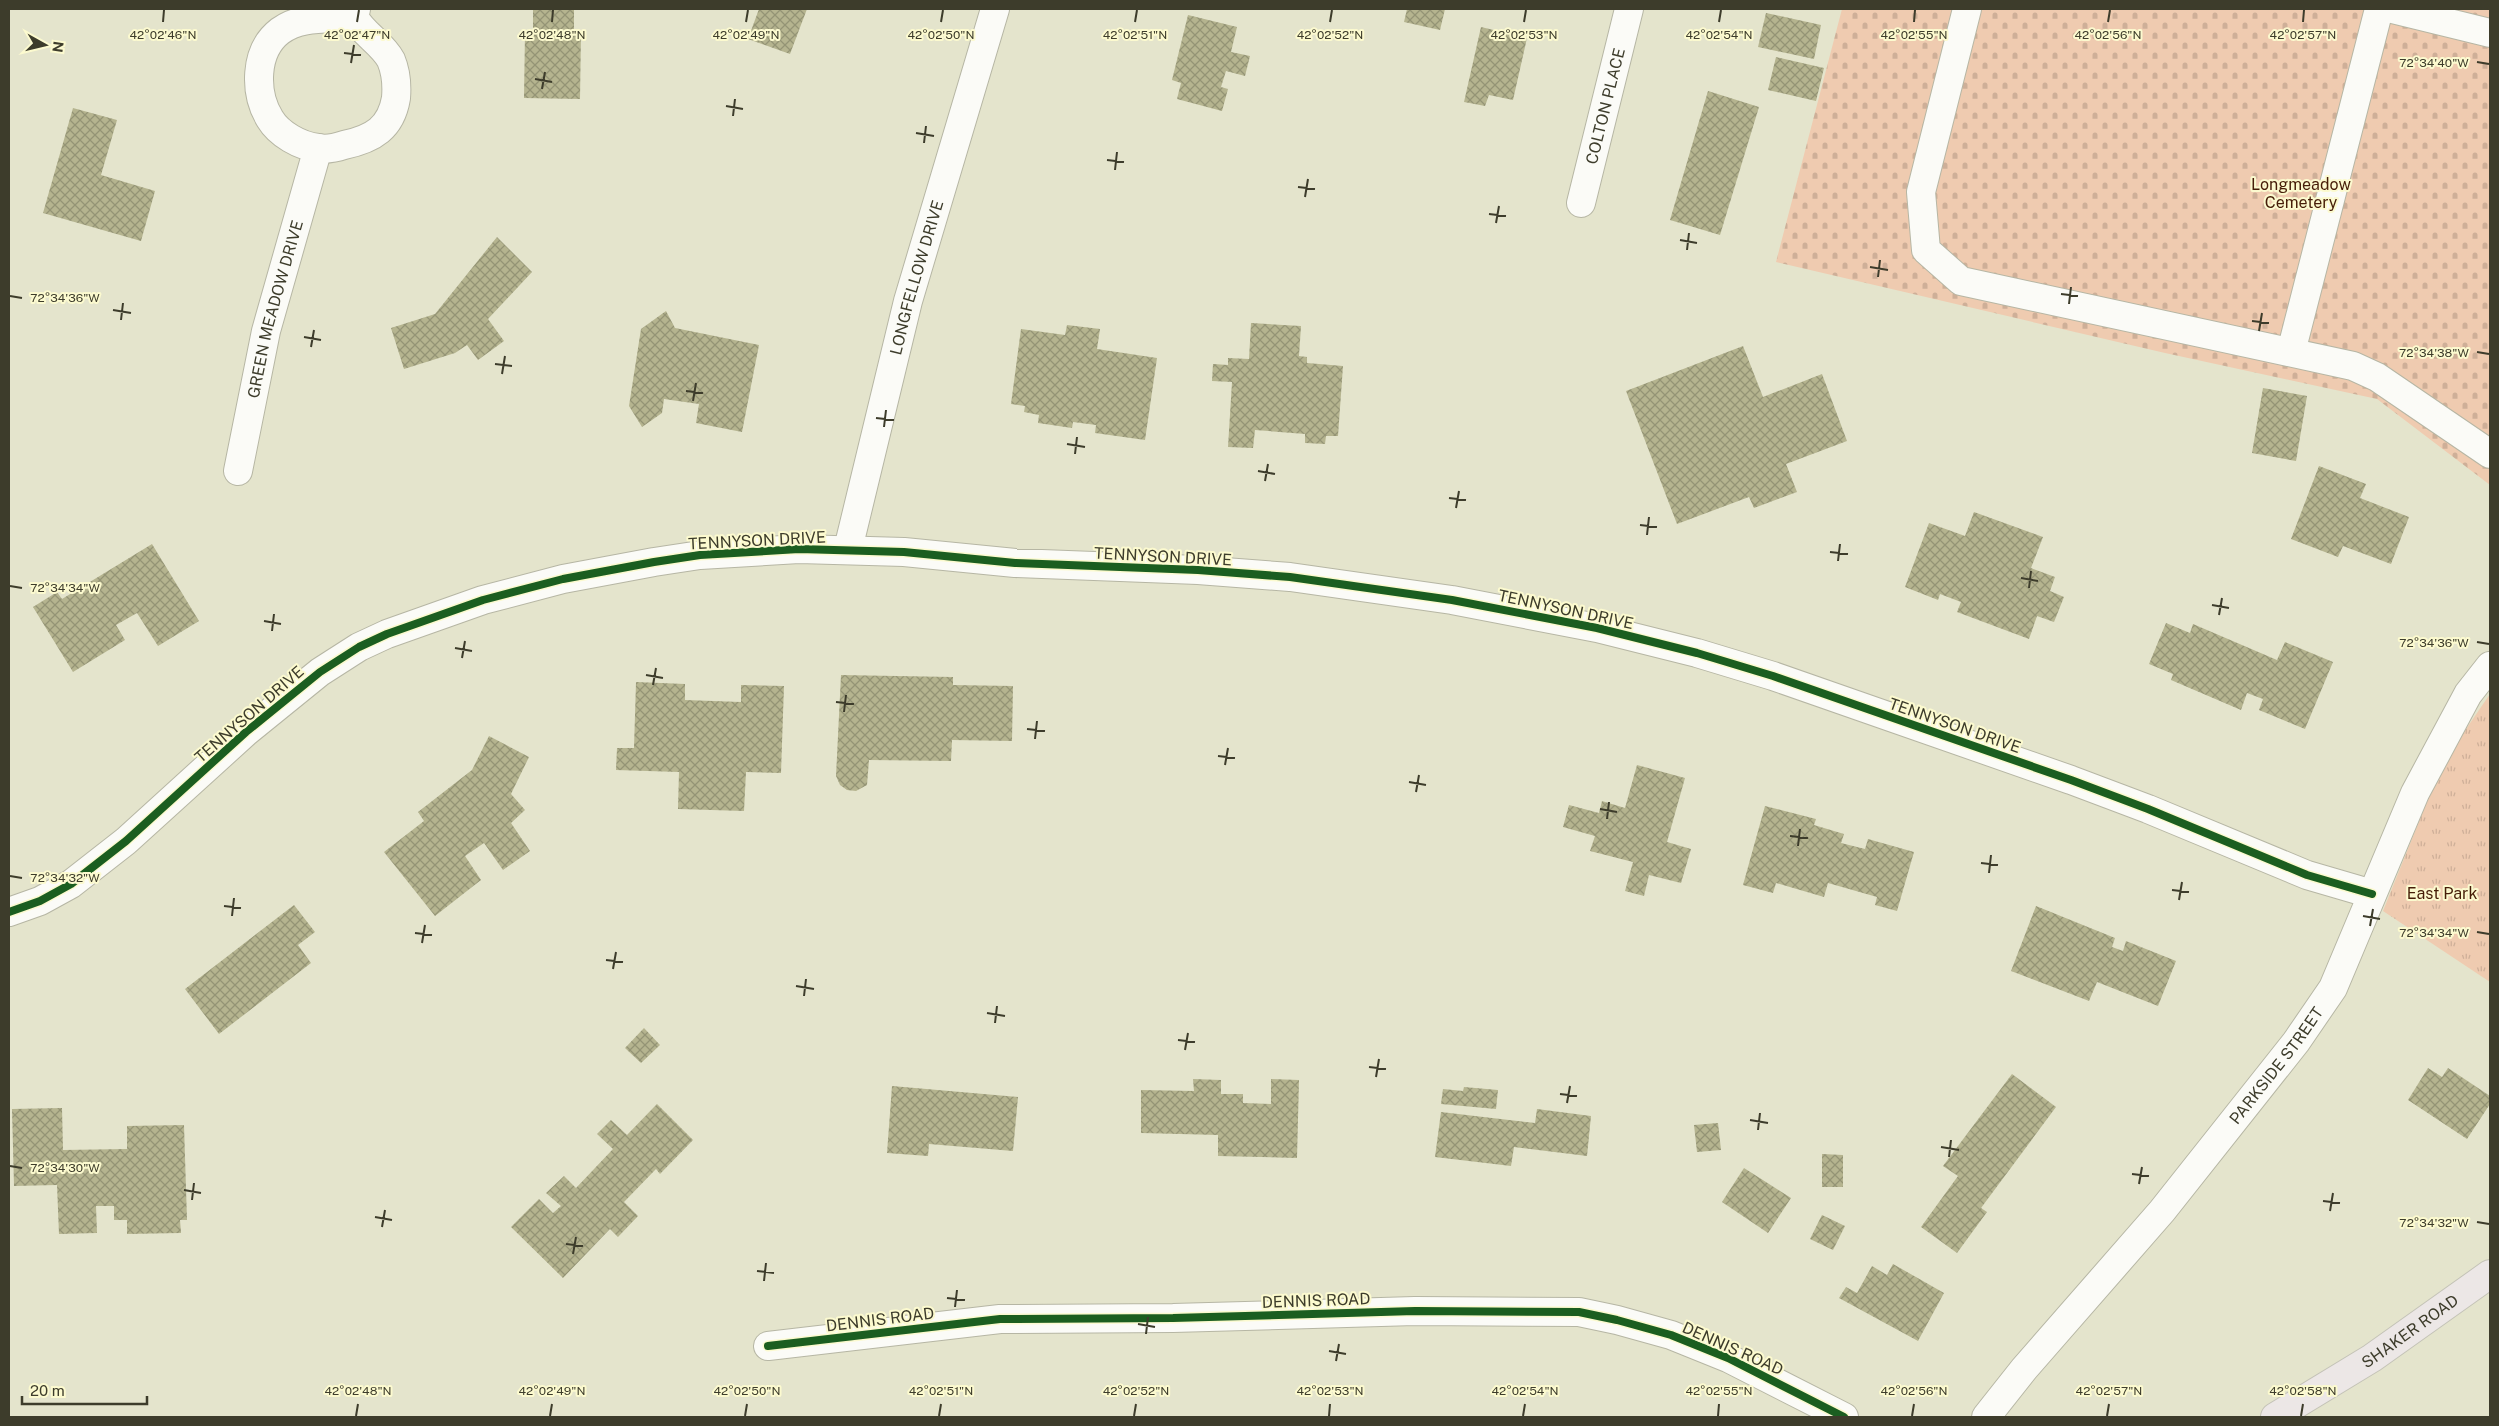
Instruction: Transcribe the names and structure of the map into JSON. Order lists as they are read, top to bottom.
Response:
{
  "streets": {
    "main road": ["SHAKER ROAD"],
    "street": [
      "COLTON PLACE",
      "LONGFELLOW DRIVE",
      "GREEN MEADOW DRIVE",
      "TENNYSON DRIVE",
      "PARKSIDE STREET",
      "DENNIS ROAD"
    ]
  },
  "crossings": [
    ["LONGFELLOW DRIVE", "TENNYSON DRIVE"],
    ["TENNYSON DRIVE", "PARKSIDE STREET"]
  ],
  "parks": ["Longmeadow Cemetery", "East Park"],
  "scale_bar": "20 m",
  "north": "right",
  "coordinates": [
    "42°02'46\"N",
    "42°02'47\"N",
    "42°02'48\"N",
    "42°02'49\"N",
    "42°02'50\"N",
    "42°02'51\"N",
    "42°02'52\"N",
    "42°02'53\"N",
    "42°02'54\"N",
    "42°02'55\"N",
    "42°02'56\"N",
    "42°02'57\"N",
    "72°34'40\"W",
    "72°34'36\"W",
    "72°34'38\"W",
    "72°34'34\"W",
    "72°34'32\"W",
    "72°34'30\"W",
    "42°02'58\"N"
  ]
}
